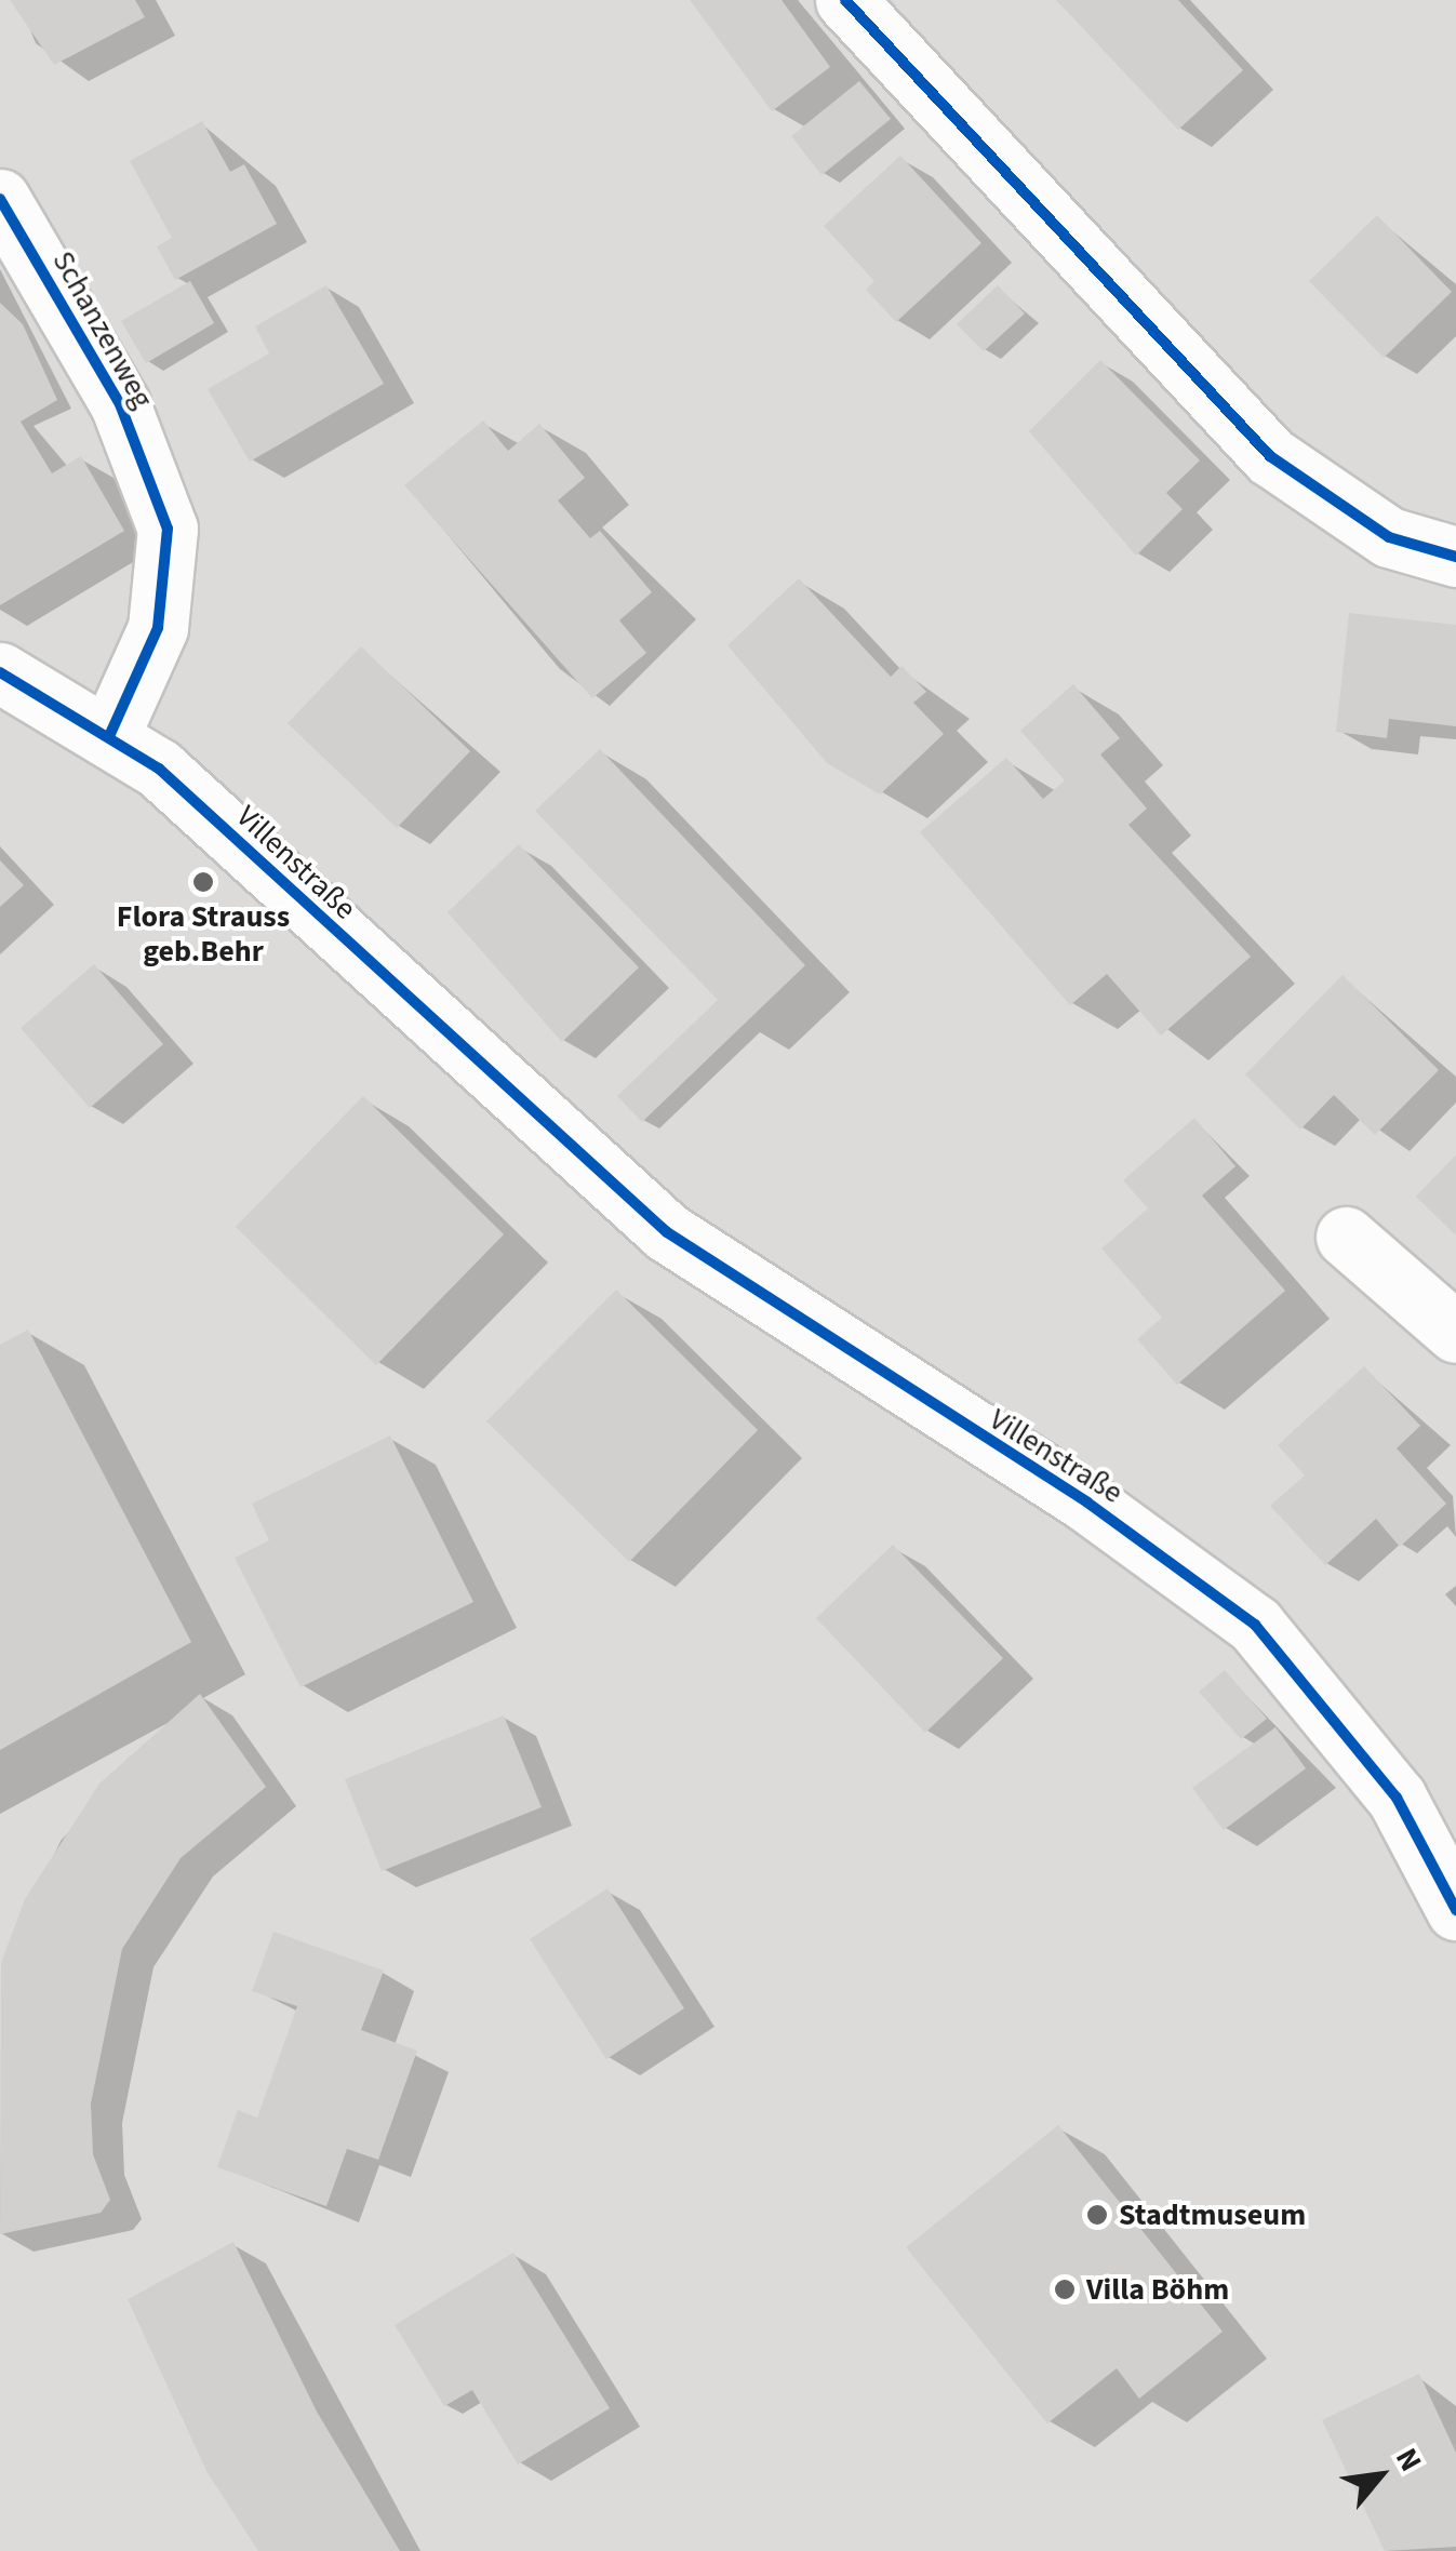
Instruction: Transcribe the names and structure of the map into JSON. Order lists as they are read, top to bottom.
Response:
{
  "streets": {
    "street": ["Schanzenweg", "Villenstraße"]
  },
  "crossings": [
    ["Schanzenweg", "Villenstraße"]
  ],
  "places": ["Flora Strauss geb.Behr", "Stadtmuseum", "Villa Böhm"],
  "north": "top right"
}
